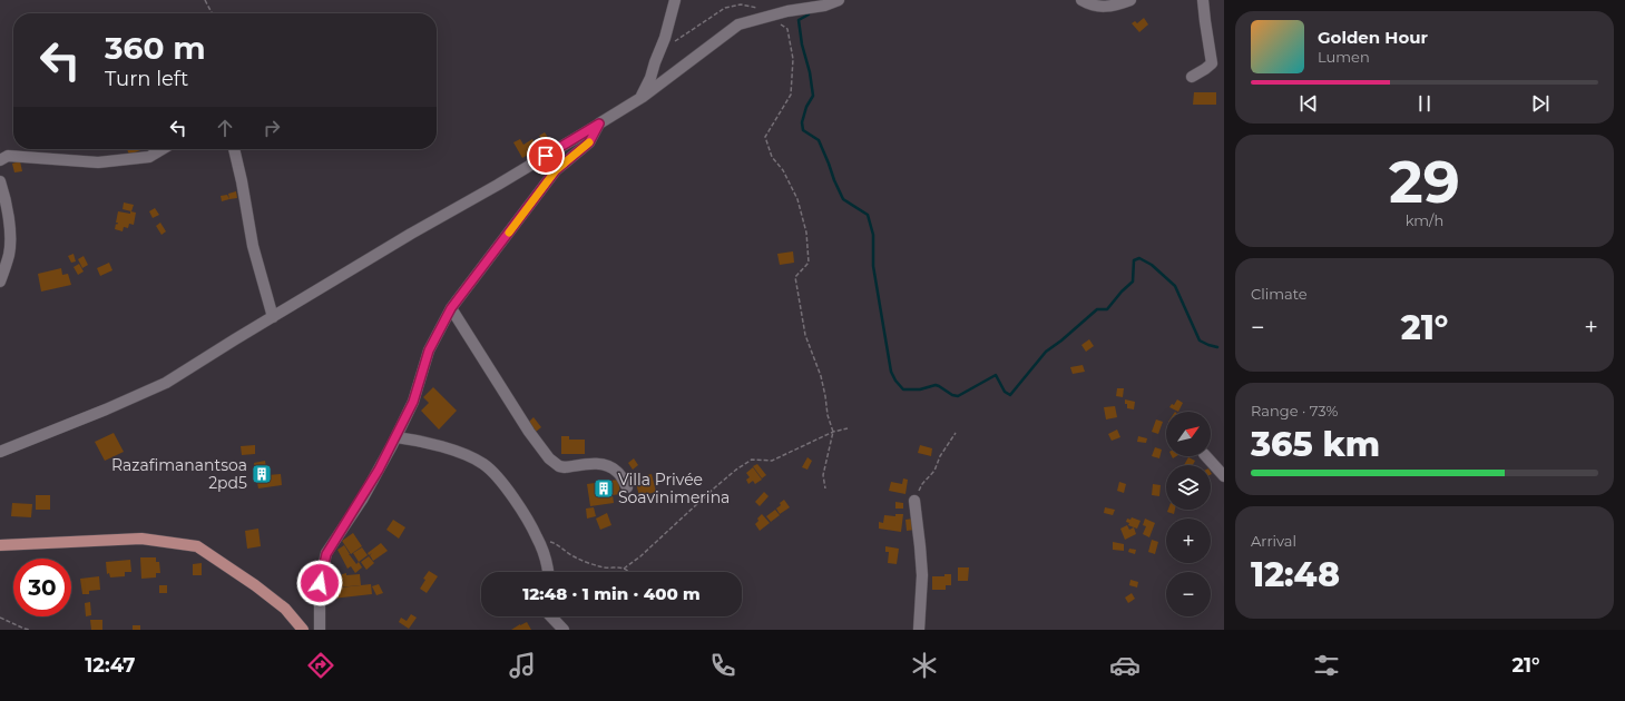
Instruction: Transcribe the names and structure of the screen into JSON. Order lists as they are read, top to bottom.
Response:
{
  "places": {
    "building": ["Razafimanantsoa 2pd5", "Villa Privée Soavinimerina"]
  },
  "north": "top right",
  "page": {
    "turn": ["360 m", "Turn left"],
    "song": ["Golden Hour", "Lumen"],
    "tile": [
      ["29", "km/h"],
      "Climate",
      ["Range · 73%", "365 km"],
      ["Arrival", "12:48"]
    ],
    "heat": ["−", "21°", "+"],
    "map_buttons": ["+", "−"],
    "limit": "30",
    "trip": "12:48 · 1 min · 400 m",
    "tabs": ["12:47", "21°"]
  }
}
